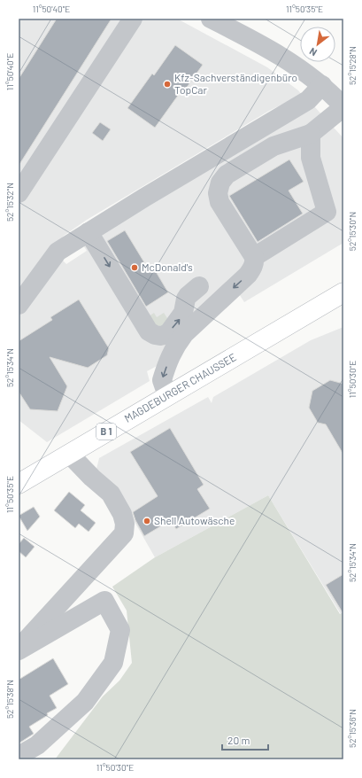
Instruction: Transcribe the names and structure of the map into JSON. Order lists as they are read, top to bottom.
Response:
{
  "streets": {
    "main road": ["MAGDEBURGER CHAUSSEE", "B 1"]
  },
  "places": ["Kfz-Sachverständigenbüro TopCar", "McDonald's", "Shell Autowäsche"],
  "scale_bar": "20 m",
  "north": "bottom left",
  "coordinates": [
    "11°50'40\"E",
    "11°50'35\"E",
    "52°15'28\"N",
    "52°15'32\"N",
    "52°15'30\"N",
    "52°15'34\"N",
    "11°50'30\"E",
    "52°15'38\"N",
    "52°15'36\"N"
  ]
}
